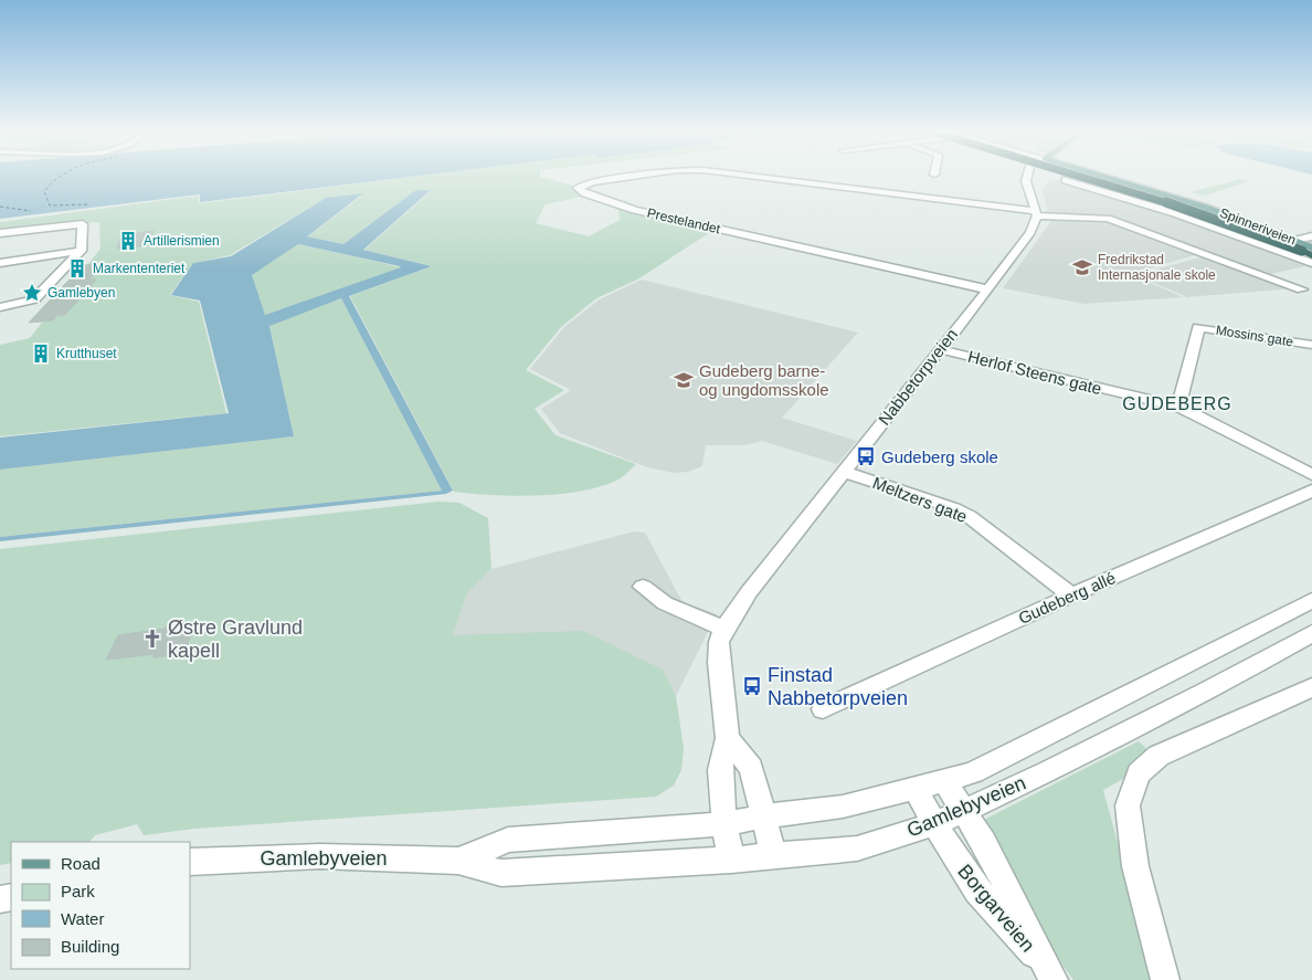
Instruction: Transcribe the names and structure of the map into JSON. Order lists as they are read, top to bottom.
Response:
{
  "streets": {
    "main road": ["Spinneriveien"],
    "street": [
      "Prestelandet",
      "Mossins gate",
      "Herlof Steens gate",
      "Nabbetorpveien",
      "Meltzers gate",
      "Gudeberg allé",
      "Gamlebyveien",
      "Borgarveien"
    ]
  },
  "crossings": [
    ["Prestelandet", "Nabbetorpveien"],
    ["Mossins gate", "Herlof Steens gate"],
    ["Herlof Steens gate", "Nabbetorpveien"],
    ["Nabbetorpveien", "Meltzers gate"],
    ["Nabbetorpveien", "Gamlebyveien"],
    ["Meltzers gate", "Gudeberg allé"],
    ["Gamlebyveien", "Borgarveien"]
  ],
  "districts": ["GUDEBERG"],
  "places": {
    "building": ["Artillerismien", "Markententeriet", "Krutthuset"],
    "school or university": ["Fredrikstad Internasjonale skole", "Gudeberg barne- og ungdomsskole"],
    "place": ["Gamlebyen"],
    "bus stop": ["Gudeberg skole", "Finstad Nabbetorpveien"],
    "church": ["Østre Gravlund kapell"]
  },
  "legend": [
    "Road",
    "Park",
    "Water",
    "Building"
  ]
}
